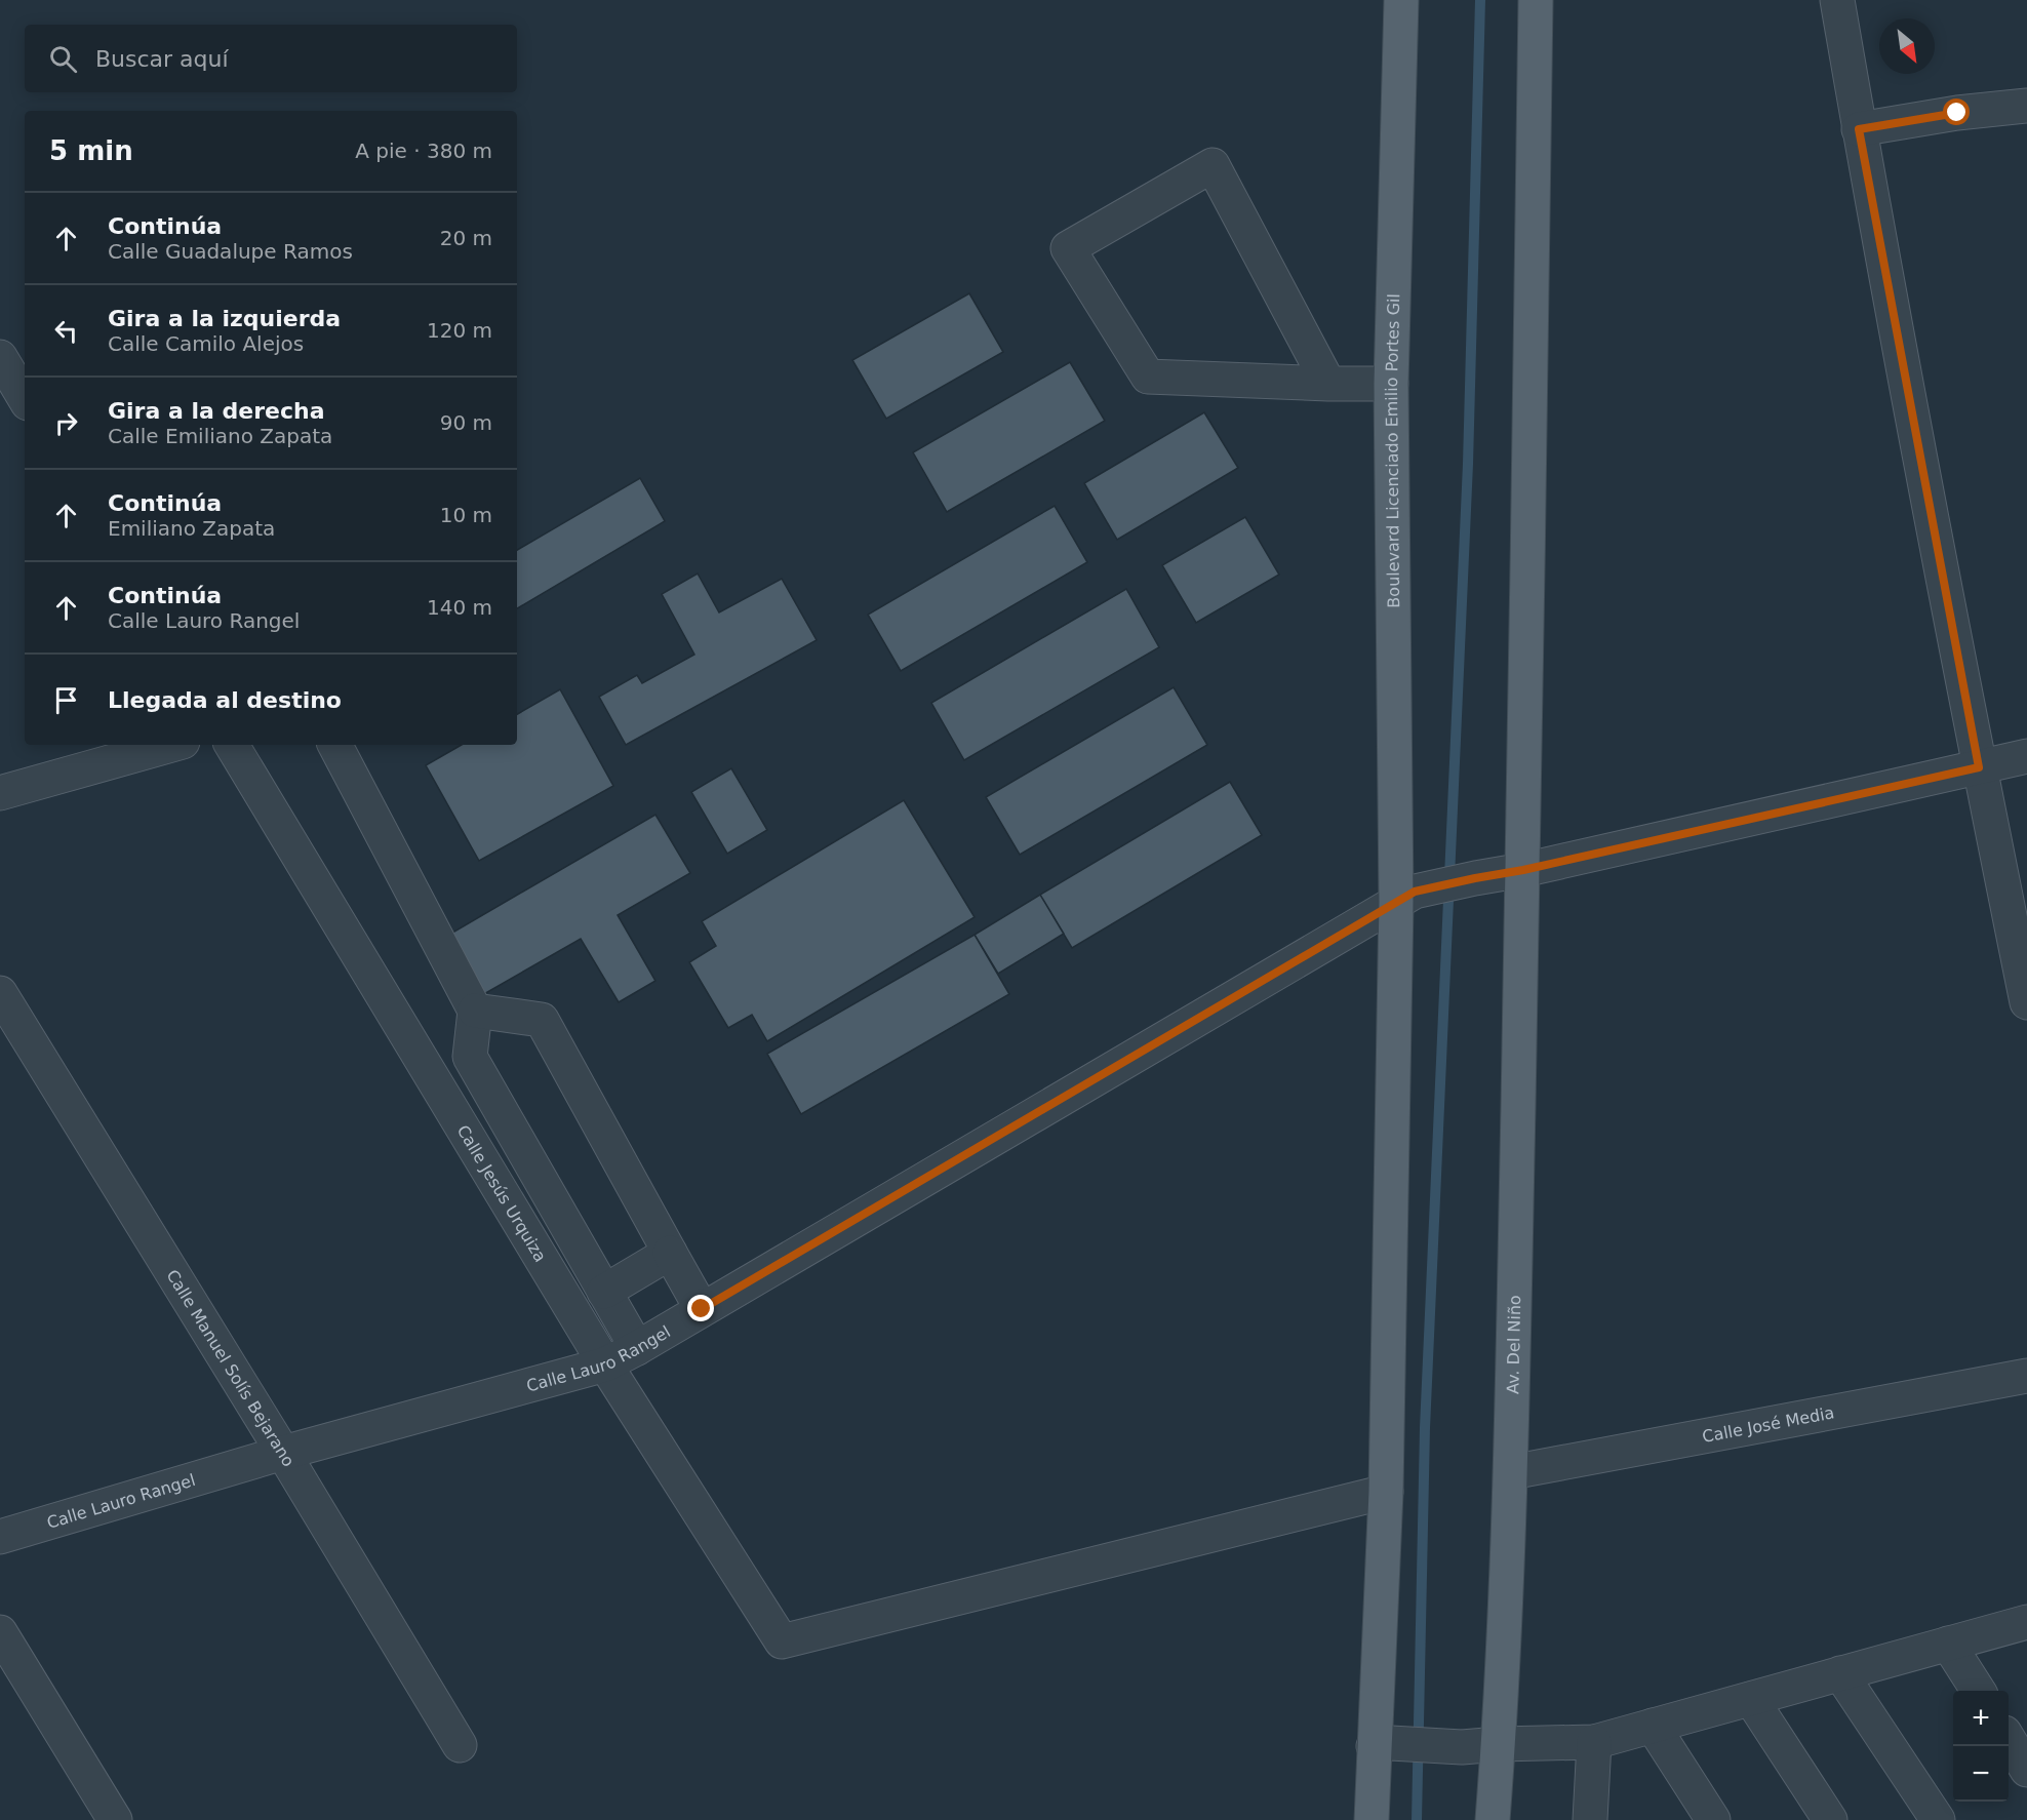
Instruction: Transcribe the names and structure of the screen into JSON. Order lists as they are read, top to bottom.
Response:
{
  "streets": {
    "main road": ["Boulevard Licenciado Emilio Portes Gil", "Av. Del Niño"],
    "street": [
      "Calle Jesús Urquiza",
      "Calle Lauro Rangel",
      "Calle Manuel Solís Bejarano",
      "Calle José Media"
    ]
  },
  "crossings": [
    ["Boulevard Licenciado Emilio Portes Gil", "Calle Lauro Rangel"],
    ["Calle Jesús Urquiza", "Calle Lauro Rangel"],
    ["Av. Del Niño", "Calle Lauro Rangel"],
    ["Av. Del Niño", "Calle José Media"],
    ["Calle Lauro Rangel", "Calle Manuel Solís Bejarano"]
  ],
  "north": "bottom right",
  "page": {
    "search": "Buscar aquí",
    "heading": ["5 min", "A pie · 380 m"],
    "list": [
      ["Continúa", "Calle Guadalupe Ramos", "20 m"],
      ["Gira a la izquierda", "Calle Camilo Alejos", "120 m"],
      ["Gira a la derecha", "Calle Emiliano Zapata", "90 m"],
      ["Continúa", "Emiliano Zapata", "10 m"],
      ["Continúa", "Calle Lauro Rangel", "140 m"],
      "Llegada al destino"
    ],
    "map_buttons": ["+", "−"]
  }
}
